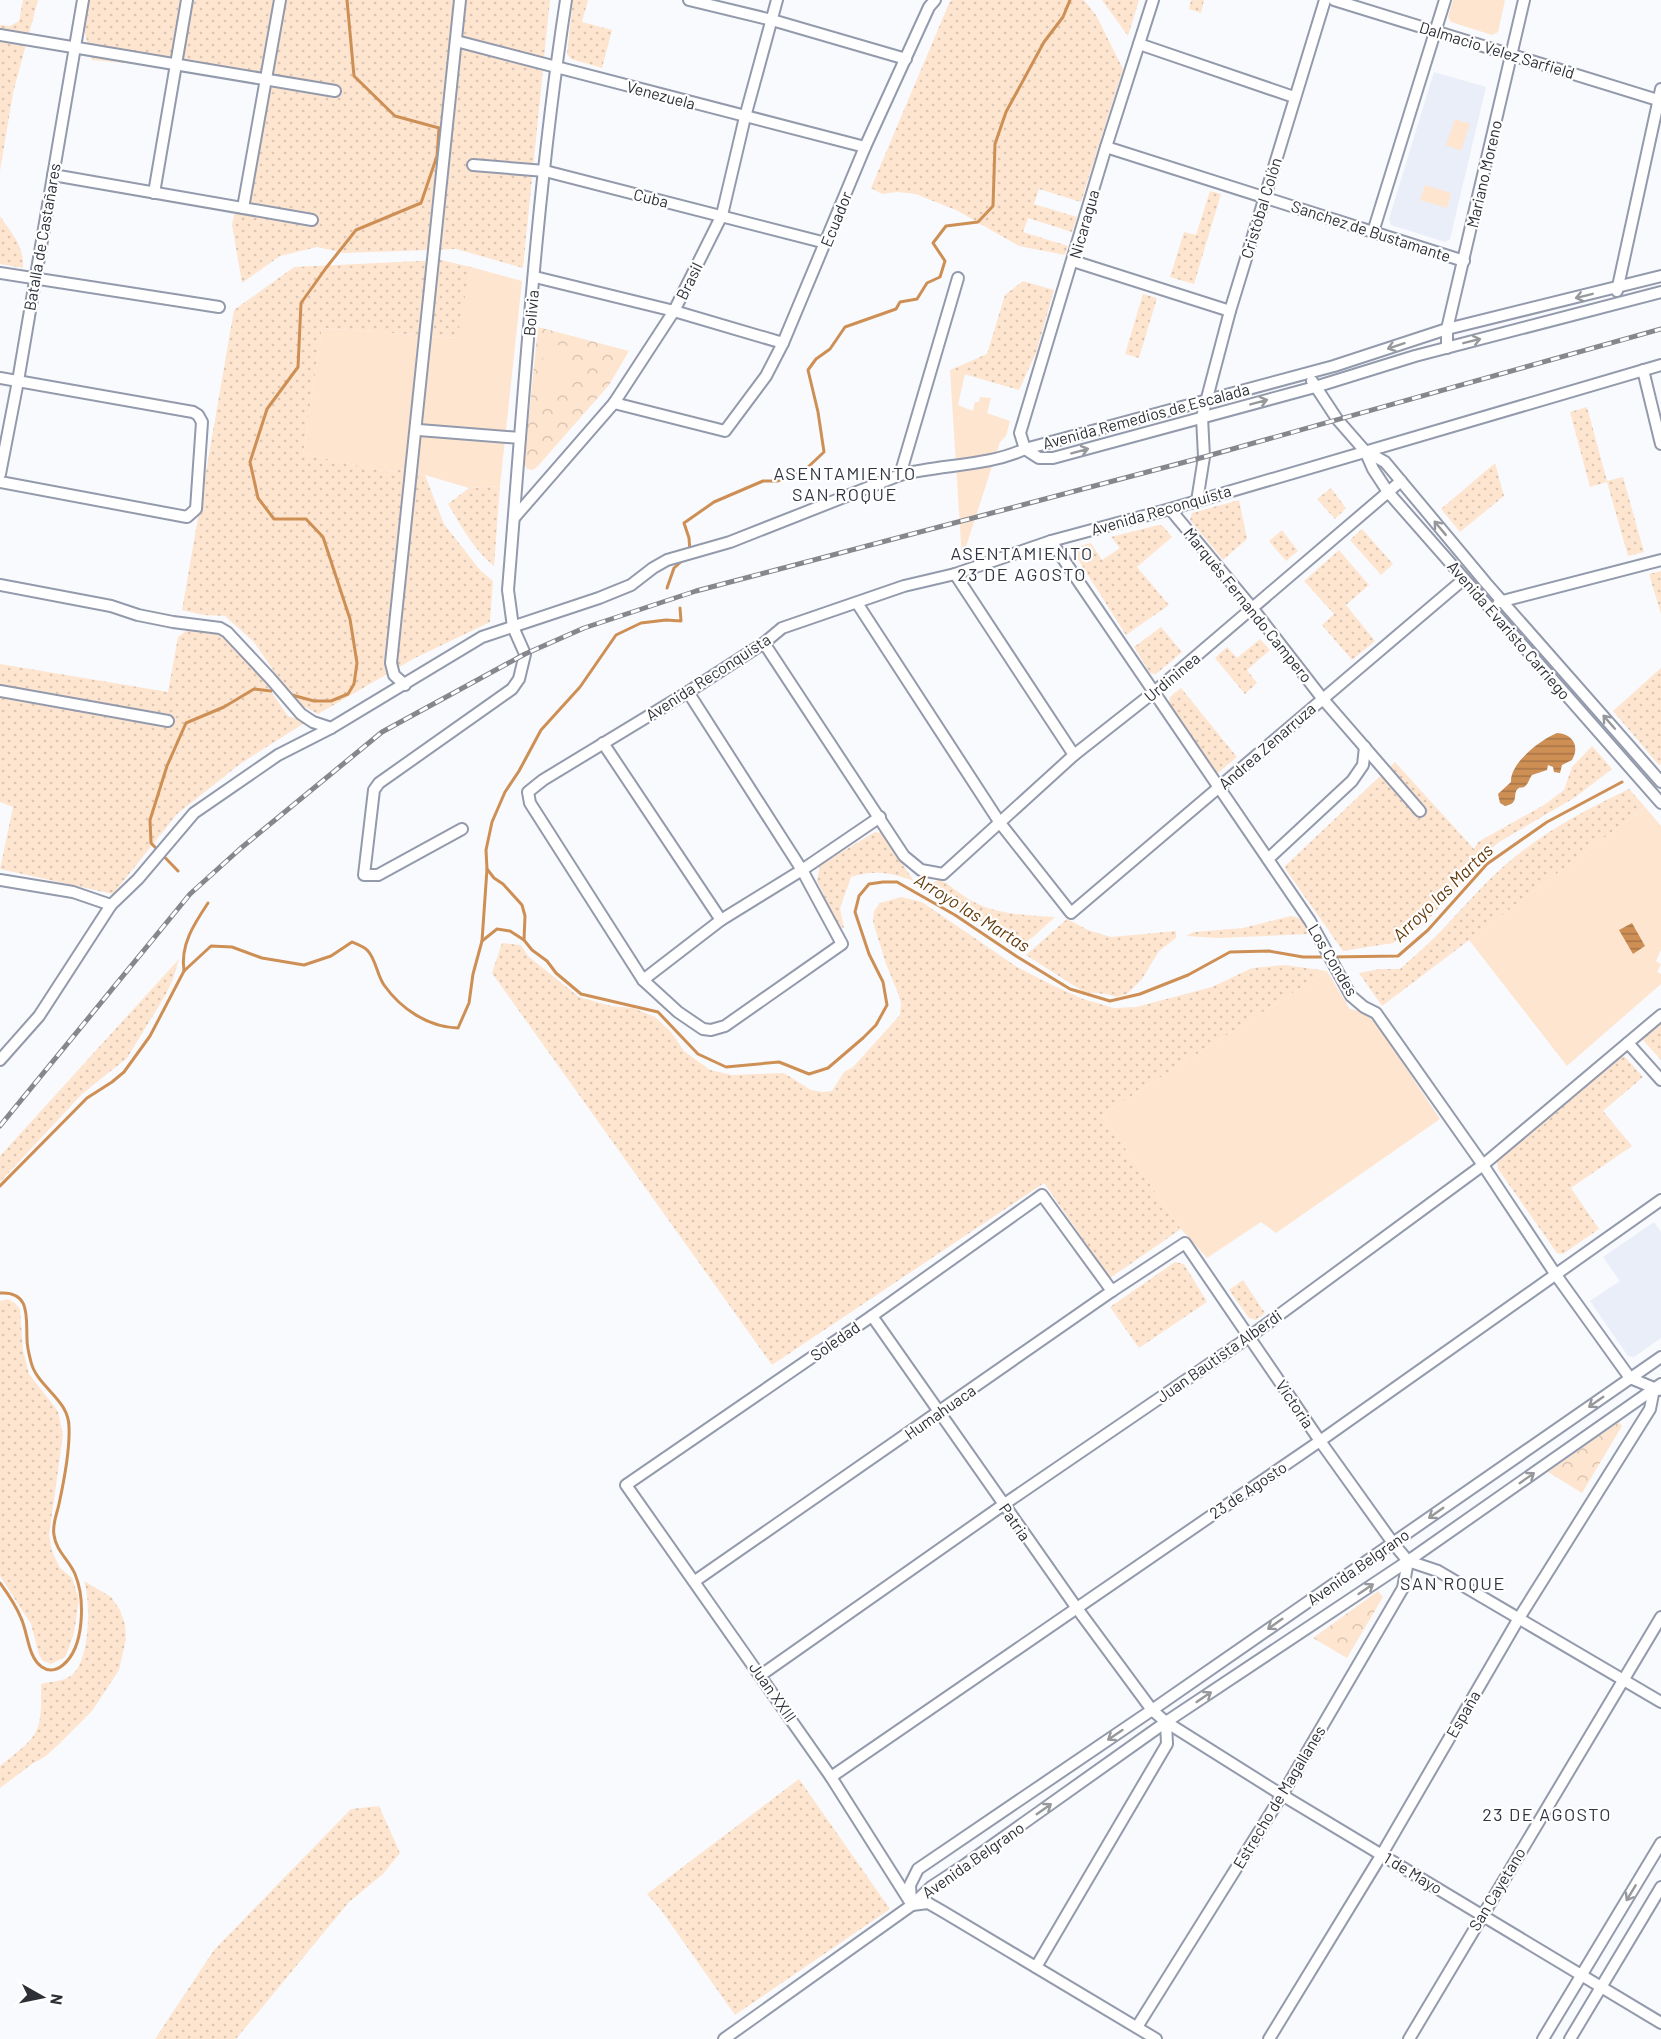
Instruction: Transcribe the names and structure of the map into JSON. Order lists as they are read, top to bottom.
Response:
{
  "streets": {
    "street": [
      "Dalmacio Velez Sarfield",
      "Venezuela",
      "Mariano Moreno",
      "Cuba",
      "Cristóbal Colón",
      "Ecuador",
      "Nicaragua",
      "Sanchez de Bustamante",
      "Batalla de Castañares",
      "Brasil",
      "Bolivia",
      "Avenida Remedios de Escalada",
      "Avenida Reconquista",
      "Marqués Fernando Campero",
      "Avenida Evaristo Carriego",
      "Urdininea",
      "Andrea Zenarruza",
      "Los Condes",
      "Soledad",
      "Juan Bautista Alberdi",
      "Victoria",
      "Humahuaca",
      "23 de Agosto",
      "Patria",
      "Avenida Belgrano",
      "Juan XXIII",
      "España",
      "Estrecho de Magallanes",
      "1 de Mayo",
      "San Cayetano"
    ]
  },
  "crossings": [
    ["Dalmacio Velez Sarfield", "Mariano Moreno"],
    ["Venezuela", "Ecuador"],
    ["Venezuela", "Brasil"],
    ["Venezuela", "Bolivia"],
    ["Mariano Moreno", "Sanchez de Bustamante"],
    ["Mariano Moreno", "Avenida Remedios de Escalada"],
    ["Cuba", "Ecuador"],
    ["Cuba", "Brasil"],
    ["Cuba", "Bolivia"],
    ["Cristóbal Colón", "Sanchez de Bustamante"],
    ["Cristóbal Colón", "Avenida Remedios de Escalada"],
    ["Cristóbal Colón", "Avenida Reconquista"],
    ["Ecuador", "Brasil"],
    ["Nicaragua", "Sanchez de Bustamante"],
    ["Nicaragua", "Avenida Remedios de Escalada"],
    ["Brasil", "Bolivia"],
    ["Avenida Remedios de Escalada", "Avenida Evaristo Carriego"],
    ["Avenida Reconquista", "Marqués Fernando Campero"],
    ["Avenida Reconquista", "Avenida Evaristo Carriego"],
    ["Avenida Reconquista", "Los Condes"],
    ["Marqués Fernando Campero", "Urdininea"],
    ["Marqués Fernando Campero", "Andrea Zenarruza"],
    ["Avenida Evaristo Carriego", "Urdininea"],
    ["Avenida Evaristo Carriego", "Andrea Zenarruza"],
    ["Urdininea", "Andrea Zenarruza"],
    ["Urdininea", "Los Condes"],
    ["Andrea Zenarruza", "Los Condes"],
    ["Los Condes", "Juan Bautista Alberdi"],
    ["Los Condes", "23 de Agosto"],
    ["Los Condes", "Avenida Belgrano"],
    ["Los Condes", "España"],
    ["Soledad", "Humahuaca"],
    ["Soledad", "Patria"],
    ["Soledad", "Juan XXIII"],
    ["Juan Bautista Alberdi", "Victoria"],
    ["Juan Bautista Alberdi", "Patria"],
    ["Juan Bautista Alberdi", "Juan XXIII"],
    ["Victoria", "Humahuaca"],
    ["Victoria", "23 de Agosto"],
    ["Victoria", "Avenida Belgrano"],
    ["Victoria", "Estrecho de Magallanes"],
    ["Humahuaca", "Patria"],
    ["Humahuaca", "Juan XXIII"],
    ["23 de Agosto", "Patria"],
    ["23 de Agosto", "Juan XXIII"],
    ["Patria", "Avenida Belgrano"],
    ["Patria", "1 de Mayo"],
    ["Avenida Belgrano", "Juan XXIII"],
    ["Avenida Belgrano", "España"],
    ["Avenida Belgrano", "Estrecho de Magallanes"],
    ["Avenida Belgrano", "1 de Mayo"],
    ["España", "1 de Mayo"],
    ["Estrecho de Magallanes", "1 de Mayo"],
    ["1 de Mayo", "San Cayetano"]
  ],
  "districts": [
    "ASENTAMIENTO SAN ROQUE",
    "ASENTAMIENTO 23 DE AGOSTO",
    "SAN ROQUE",
    "23 DE AGOSTO"
  ],
  "water": ["Arroyo las Martas"],
  "north": "right"
}
